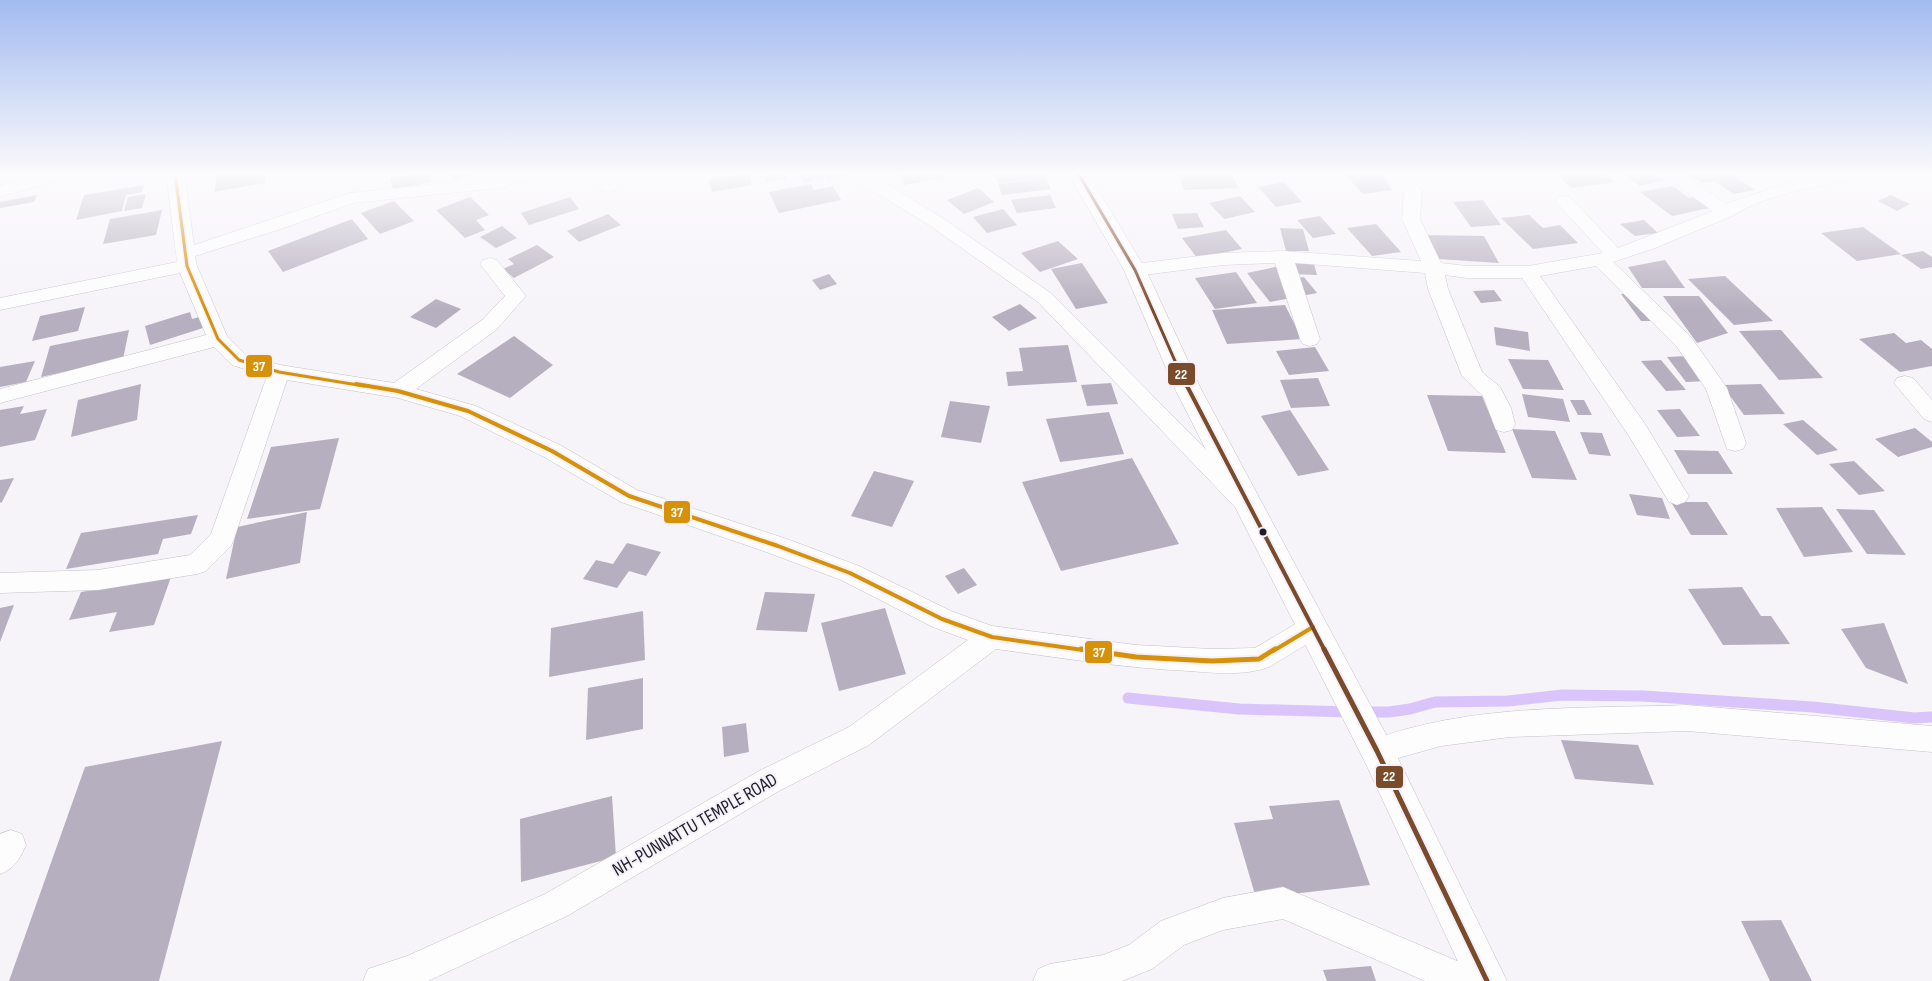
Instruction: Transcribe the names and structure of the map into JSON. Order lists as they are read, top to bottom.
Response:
{
  "streets": {
    "street": ["NH-PUNNATTU TEMPLE ROAD"]
  },
  "lines": ["transit line 37", "transit line 22"]
}
